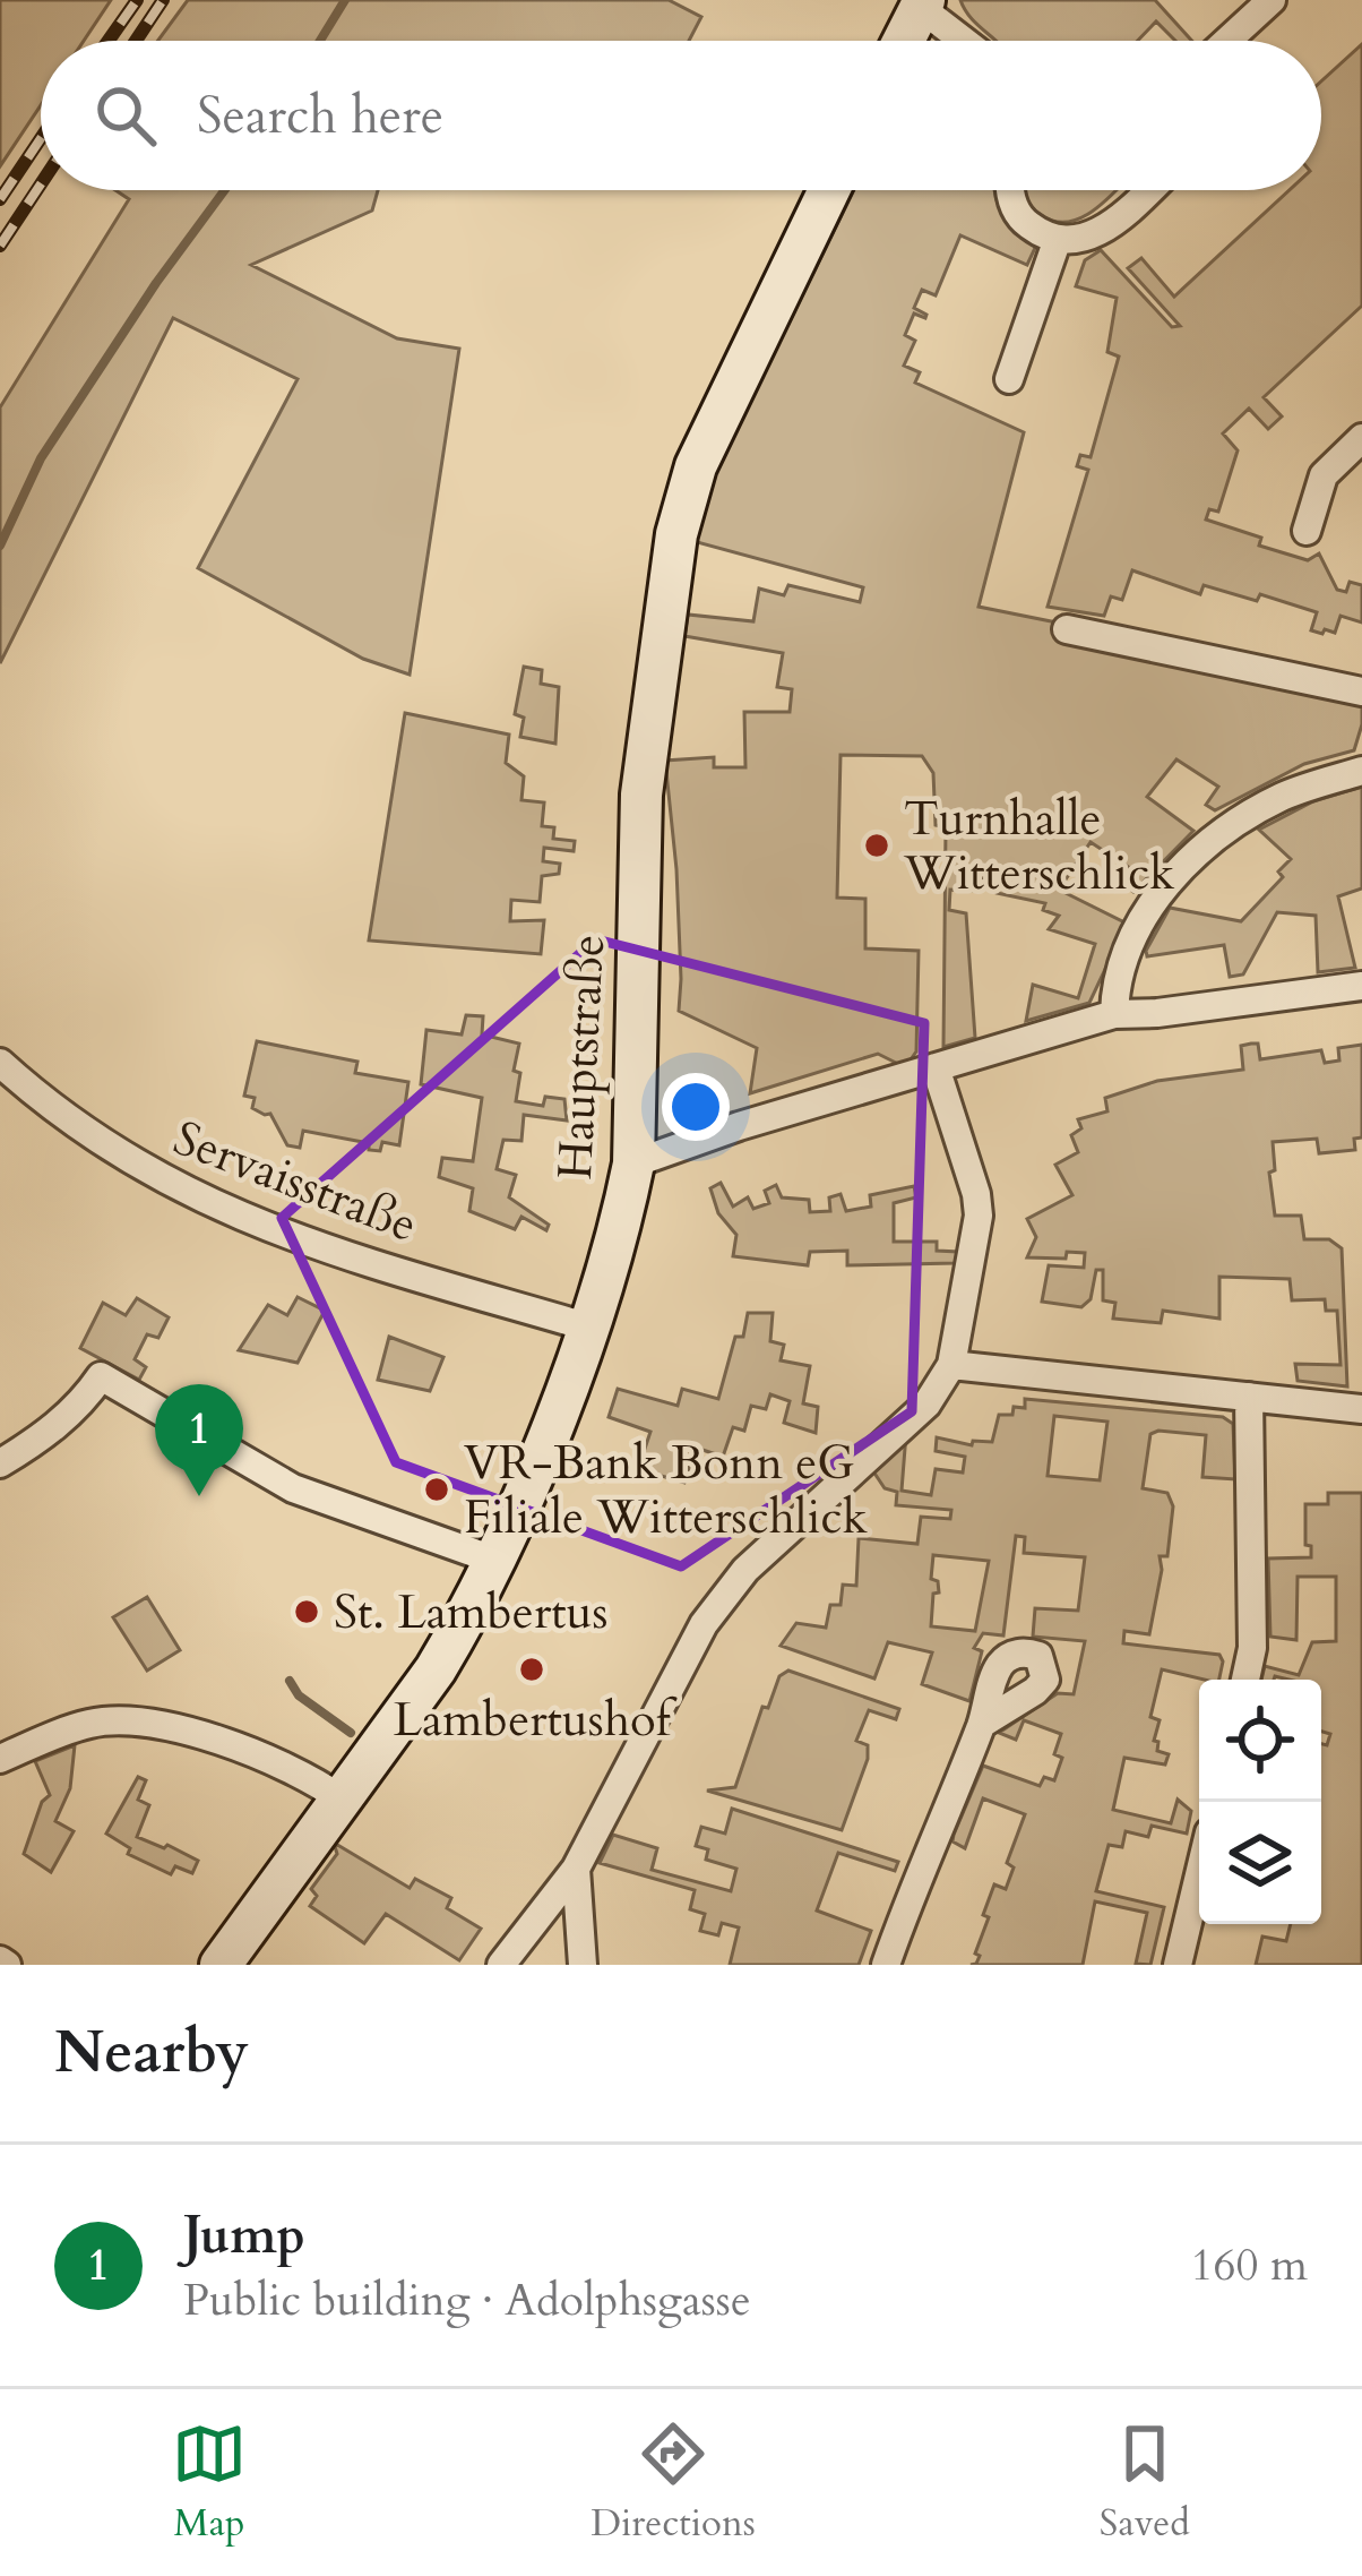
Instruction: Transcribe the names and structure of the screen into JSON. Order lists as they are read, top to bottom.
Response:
{
  "streets": {
    "main road": ["Hauptstraße"],
    "street": ["Servaisstraße"]
  },
  "crossings": [
    ["Hauptstraße", "Servaisstraße"]
  ],
  "places": [
    "Turnhalle Witterschlick",
    "VR-Bank Bonn eG Filiale Witterschlick",
    "St. Lambertus",
    "Lambertushof"
  ],
  "page": {
    "search": "Search here",
    "pins": "1",
    "heading": "Nearby",
    "list": [
      {
        "mark": "1",
        "name": "Jump",
        "note": "Public building · Adolphsgasse",
        "value": "160 m"
      }
    ],
    "nav": ["Map", "Directions", "Saved"]
  }
}
